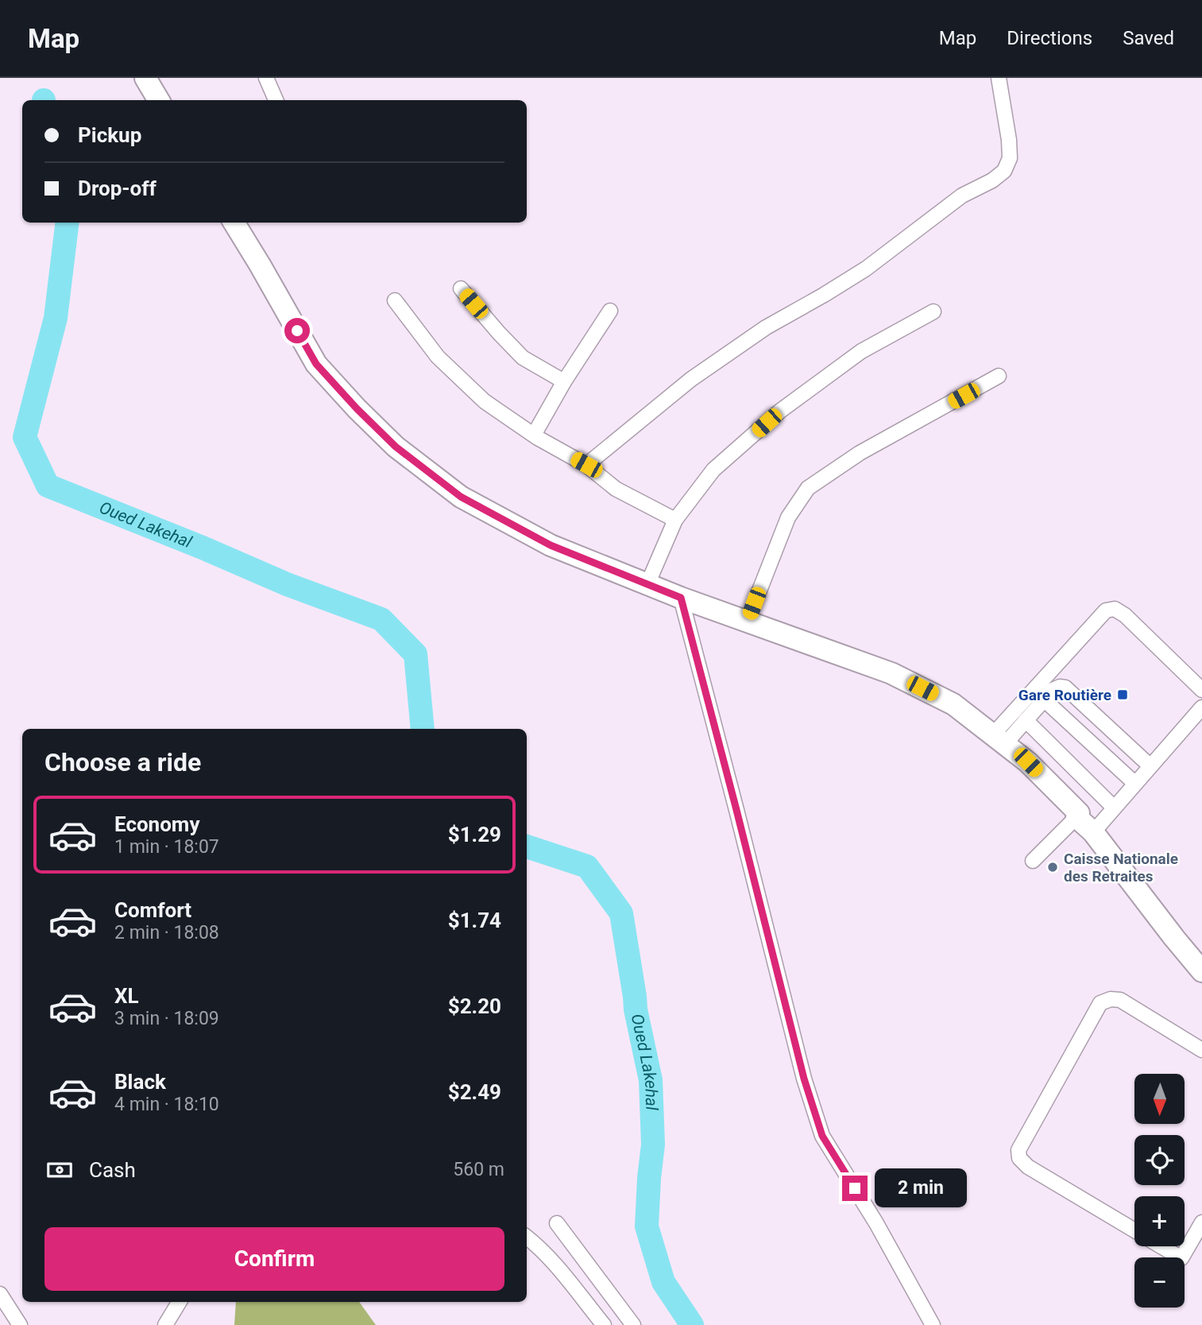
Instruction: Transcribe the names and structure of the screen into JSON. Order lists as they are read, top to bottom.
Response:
{
  "water": ["Oued Lakehal"],
  "places": {
    "transit": ["Gare Routière"],
    "other": ["Caisse Nationale des Retraites"]
  },
  "north": "bottom",
  "page": {
    "header": "Map",
    "nav": ["Map", "Directions", "Saved"],
    "banner": ["Pickup", "Drop-off"],
    "heading": "Choose a ride",
    "list": [
      {
        "name": "Economy",
        "note": "1 min · 18:07",
        "value": "$1.29"
      },
      {
        "name": "Comfort",
        "note": "2 min · 18:08",
        "value": "$1.74"
      },
      {
        "name": "XL",
        "note": "3 min · 18:09",
        "value": "$2.20"
      },
      {
        "name": "Black",
        "note": "4 min · 18:10",
        "value": "$2.49"
      }
    ],
    "map_buttons": ["+", "−"],
    "pay": ["Cash", "560 m"],
    "bubble": "2 min",
    "buttons": "Confirm"
  }
}
